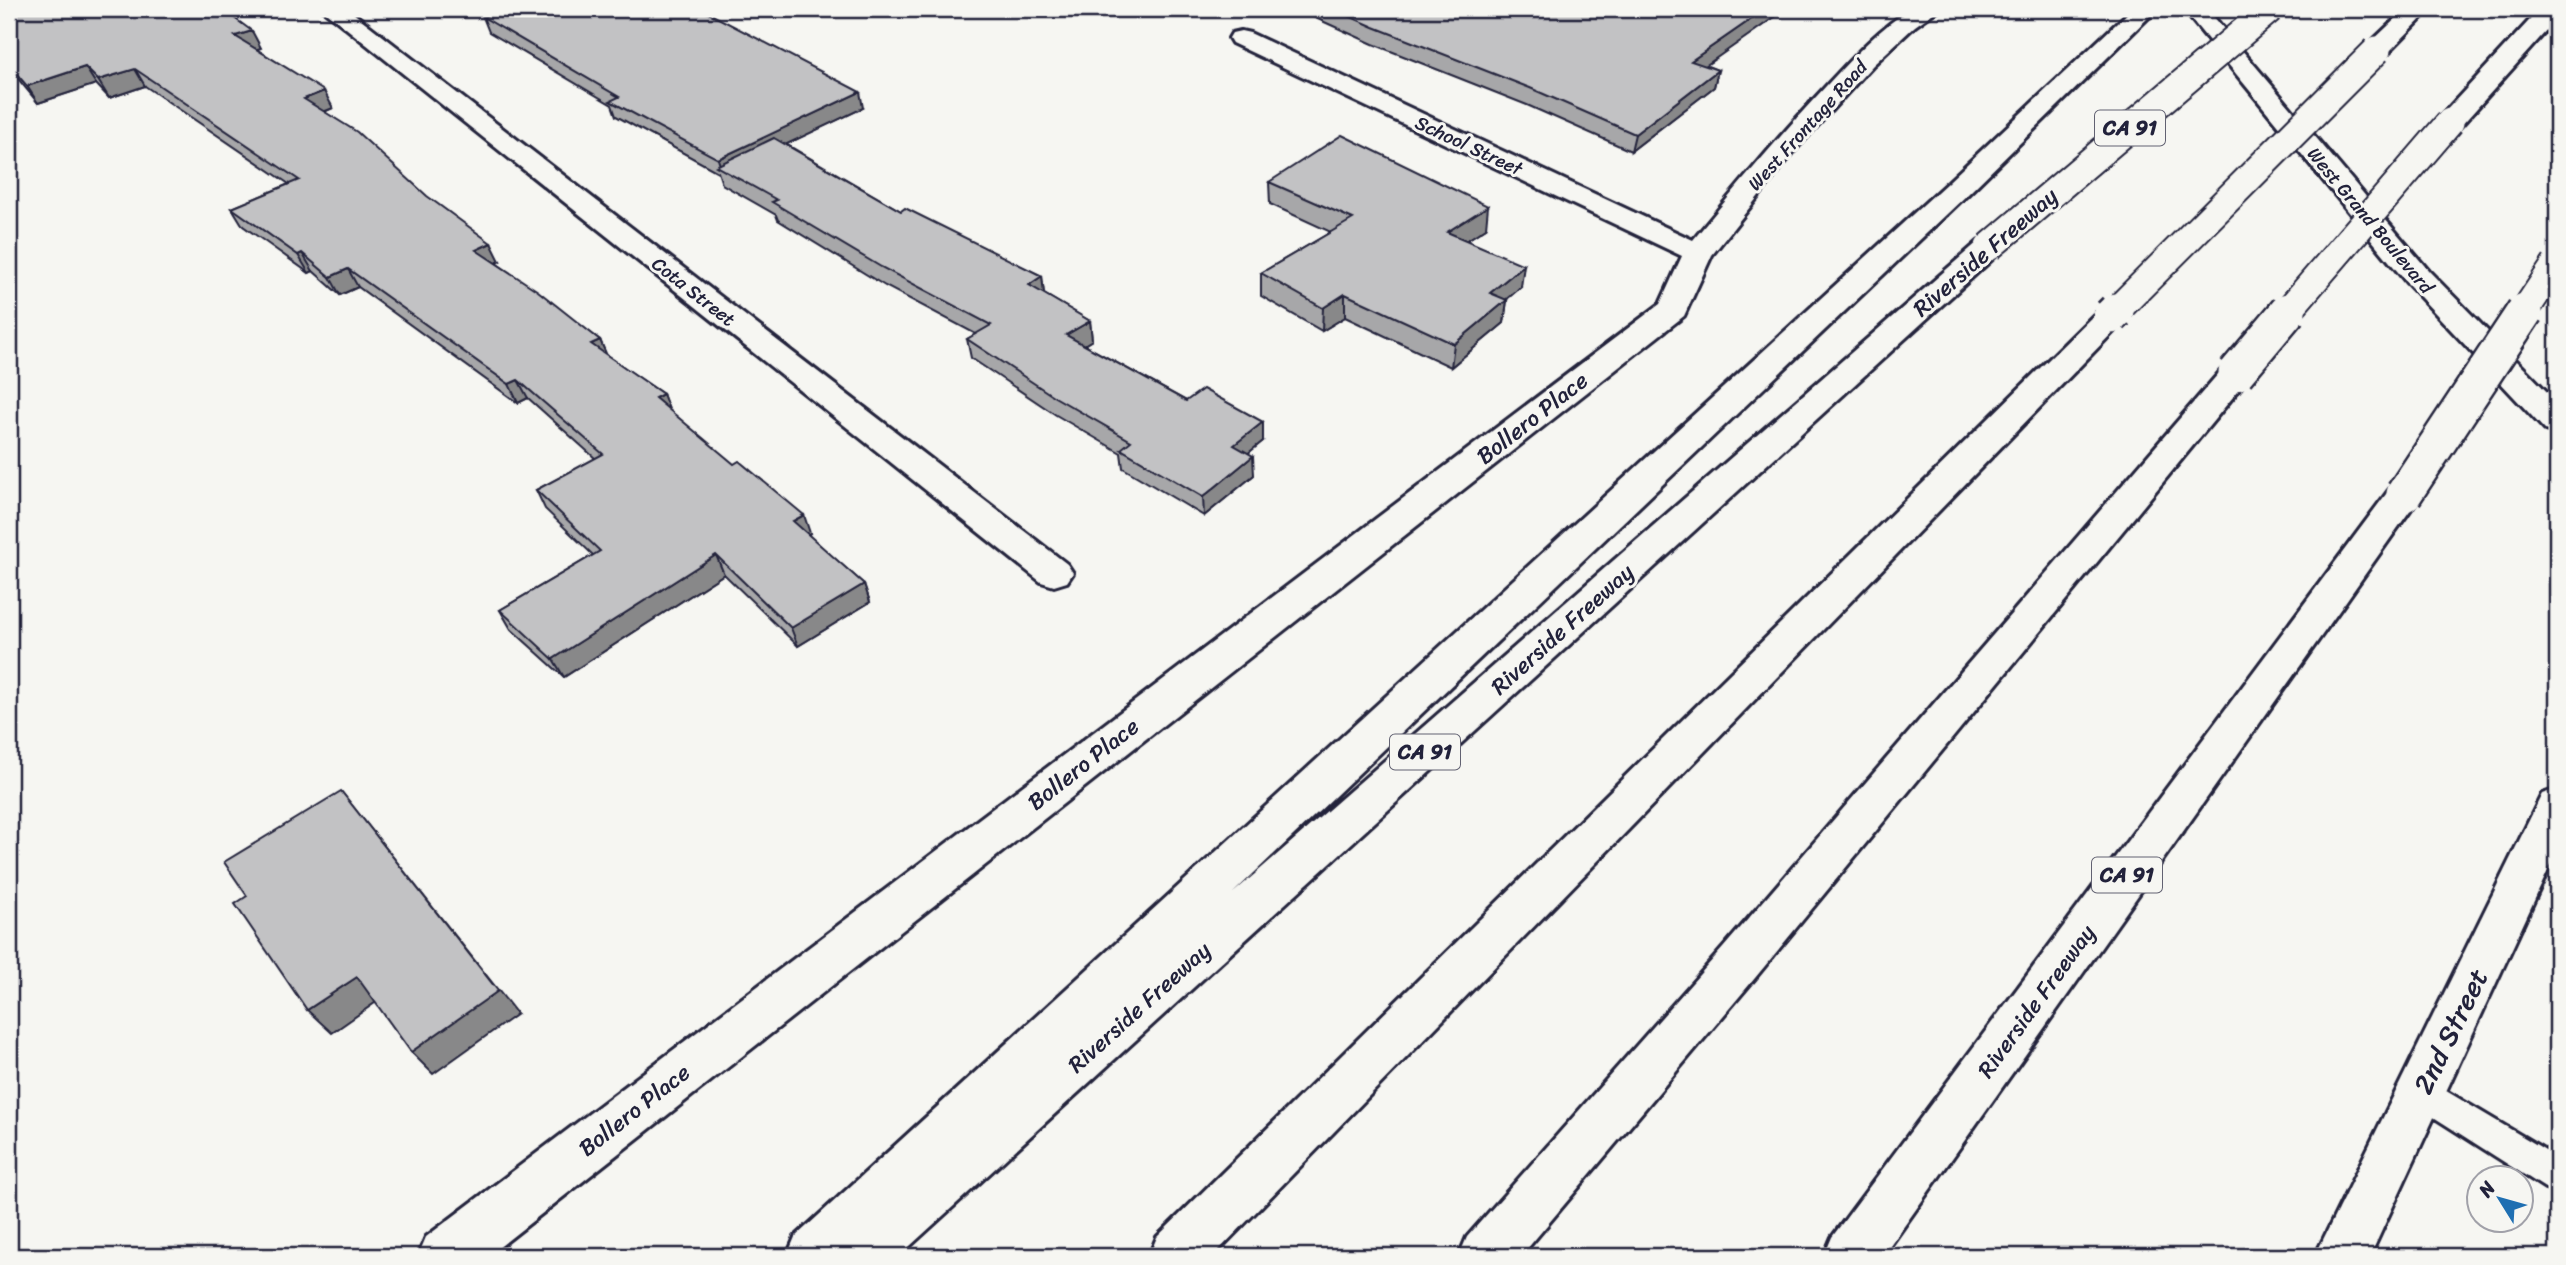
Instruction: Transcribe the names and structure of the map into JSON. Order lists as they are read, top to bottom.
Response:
{
  "streets": {
    "main road": [
      "West Frontage Road",
      "CA 91",
      "School Street",
      "West Grand Boulevard",
      "Riverside Freeway",
      "Cota Street",
      "Bollero Place",
      "2nd Street"
    ]
  },
  "crossings": [
    ["West Frontage Road", "School Street"],
    ["West Frontage Road", "Bollero Place"],
    ["School Street", "Bollero Place"]
  ],
  "north": "top left"
}
